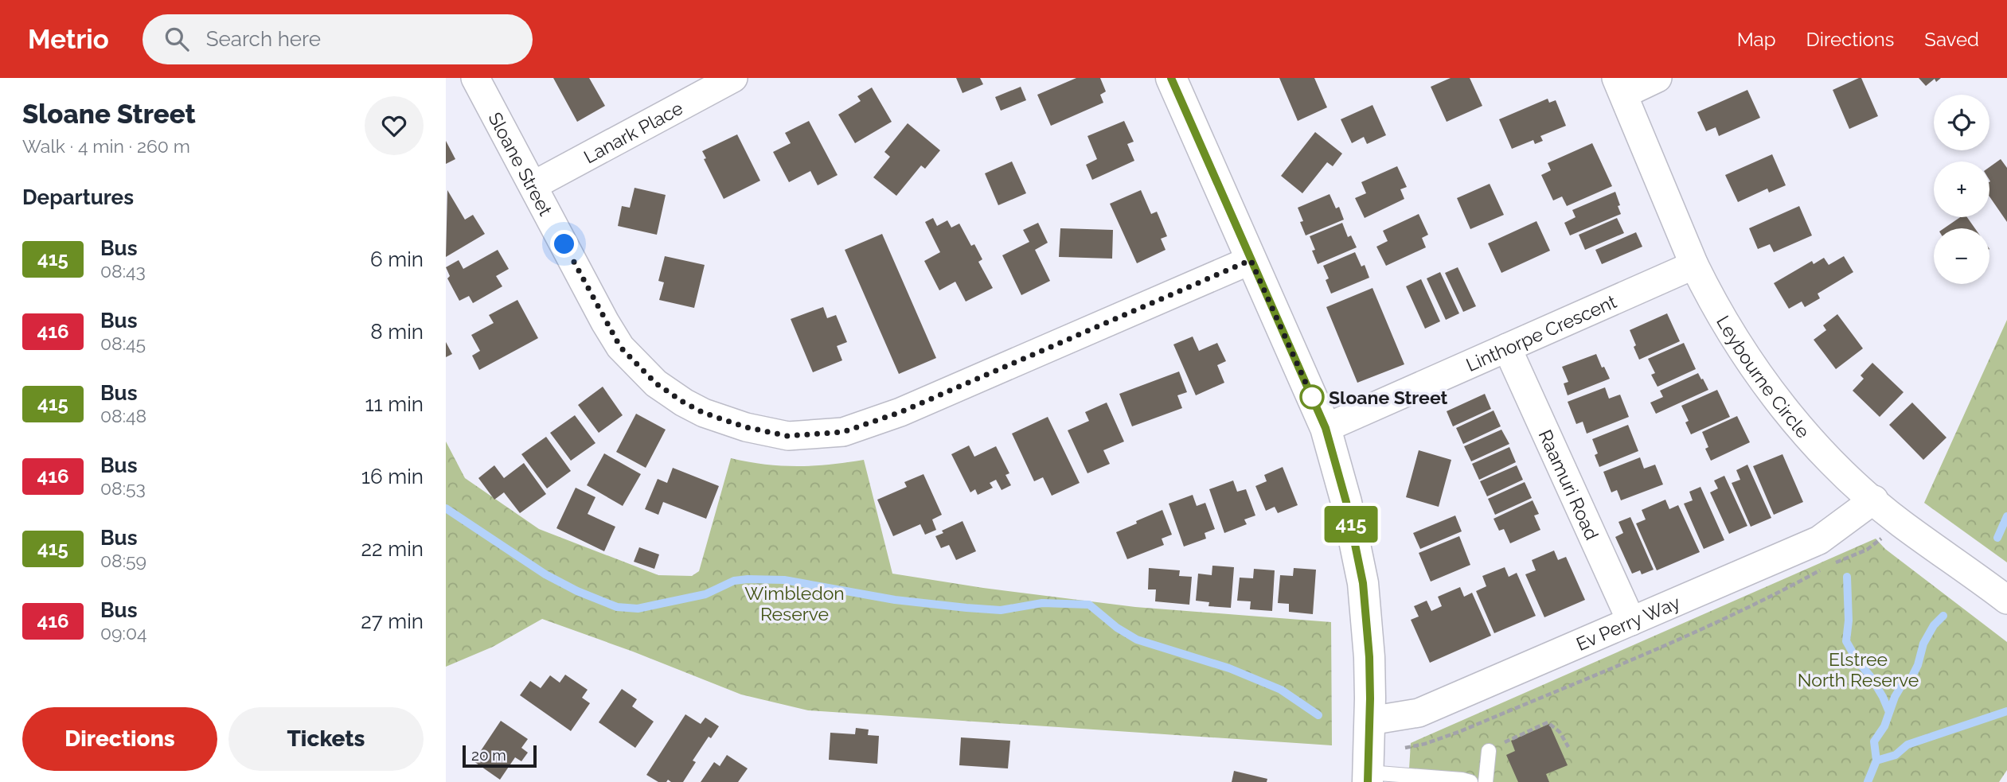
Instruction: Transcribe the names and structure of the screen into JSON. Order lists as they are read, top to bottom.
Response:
{
  "streets": {
    "street": [
      "Lanark Place",
      "Sloane Street",
      "Linthorpe Crescent",
      "Leybourne Circle",
      "Raamuri Road",
      "Ev Perry Way"
    ]
  },
  "crossings": [
    ["Lanark Place", "Sloane Street"],
    ["Linthorpe Crescent", "Leybourne Circle"],
    ["Linthorpe Crescent", "Raamuri Road"],
    ["Leybourne Circle", "Ev Perry Way"],
    ["Raamuri Road", "Ev Perry Way"]
  ],
  "parks": ["Wimbledon Reserve", "Elstree North Reserve"],
  "places": ["Sloane Street"],
  "lines": ["bus line 415"],
  "scale_bar": "20 m",
  "page": {
    "header": "Metrio",
    "search": "Search here",
    "nav": ["Map", "Directions", "Saved"],
    "heading": [
      ["Sloane Street", "Walk · 4 min · 260 m"],
      "Departures"
    ],
    "on_map": "415",
    "map_buttons": ["+", "−"],
    "list": [
      {
        "mark": "415",
        "name": "Bus",
        "note": "08:43",
        "value": "6 min"
      },
      {
        "mark": "416",
        "name": "Bus",
        "note": "08:45",
        "value": "8 min"
      },
      {
        "mark": "415",
        "name": "Bus",
        "note": "08:48",
        "value": "11 min"
      },
      {
        "mark": "416",
        "name": "Bus",
        "note": "08:53",
        "value": "16 min"
      },
      {
        "mark": "415",
        "name": "Bus",
        "note": "08:59",
        "value": "22 min"
      },
      {
        "mark": "416",
        "name": "Bus",
        "note": "09:04",
        "value": "27 min"
      }
    ],
    "buttons": ["Directions", "Tickets"],
    "scale": "20 m"
  }
}
